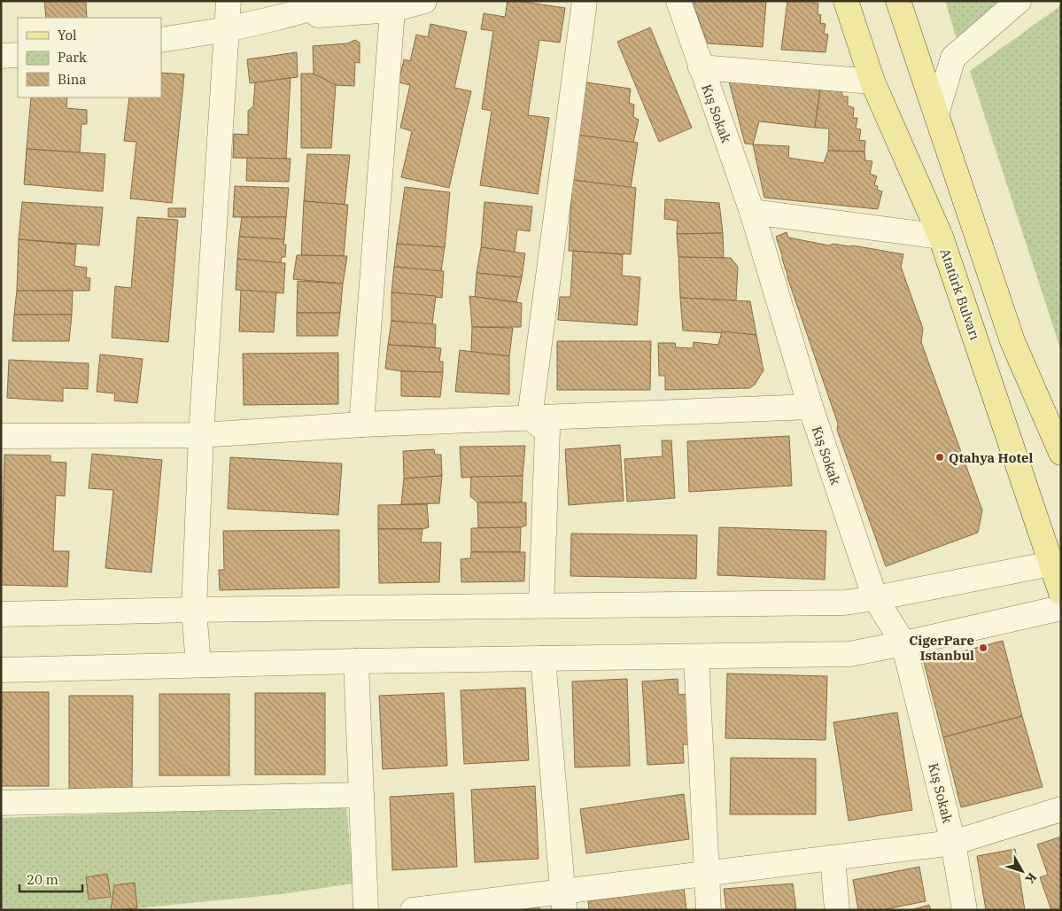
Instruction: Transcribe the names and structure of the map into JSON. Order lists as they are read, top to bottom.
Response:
{
  "streets": {
    "main road": ["Atatürk Bulvarı"],
    "street": ["Kış Sokak"]
  },
  "places": ["Qtahya Hotel", "CigerPare Istanbul"],
  "legend": ["Yol", "Park", "Bina"],
  "scale_bar": "20 m",
  "north": "bottom right"
}
